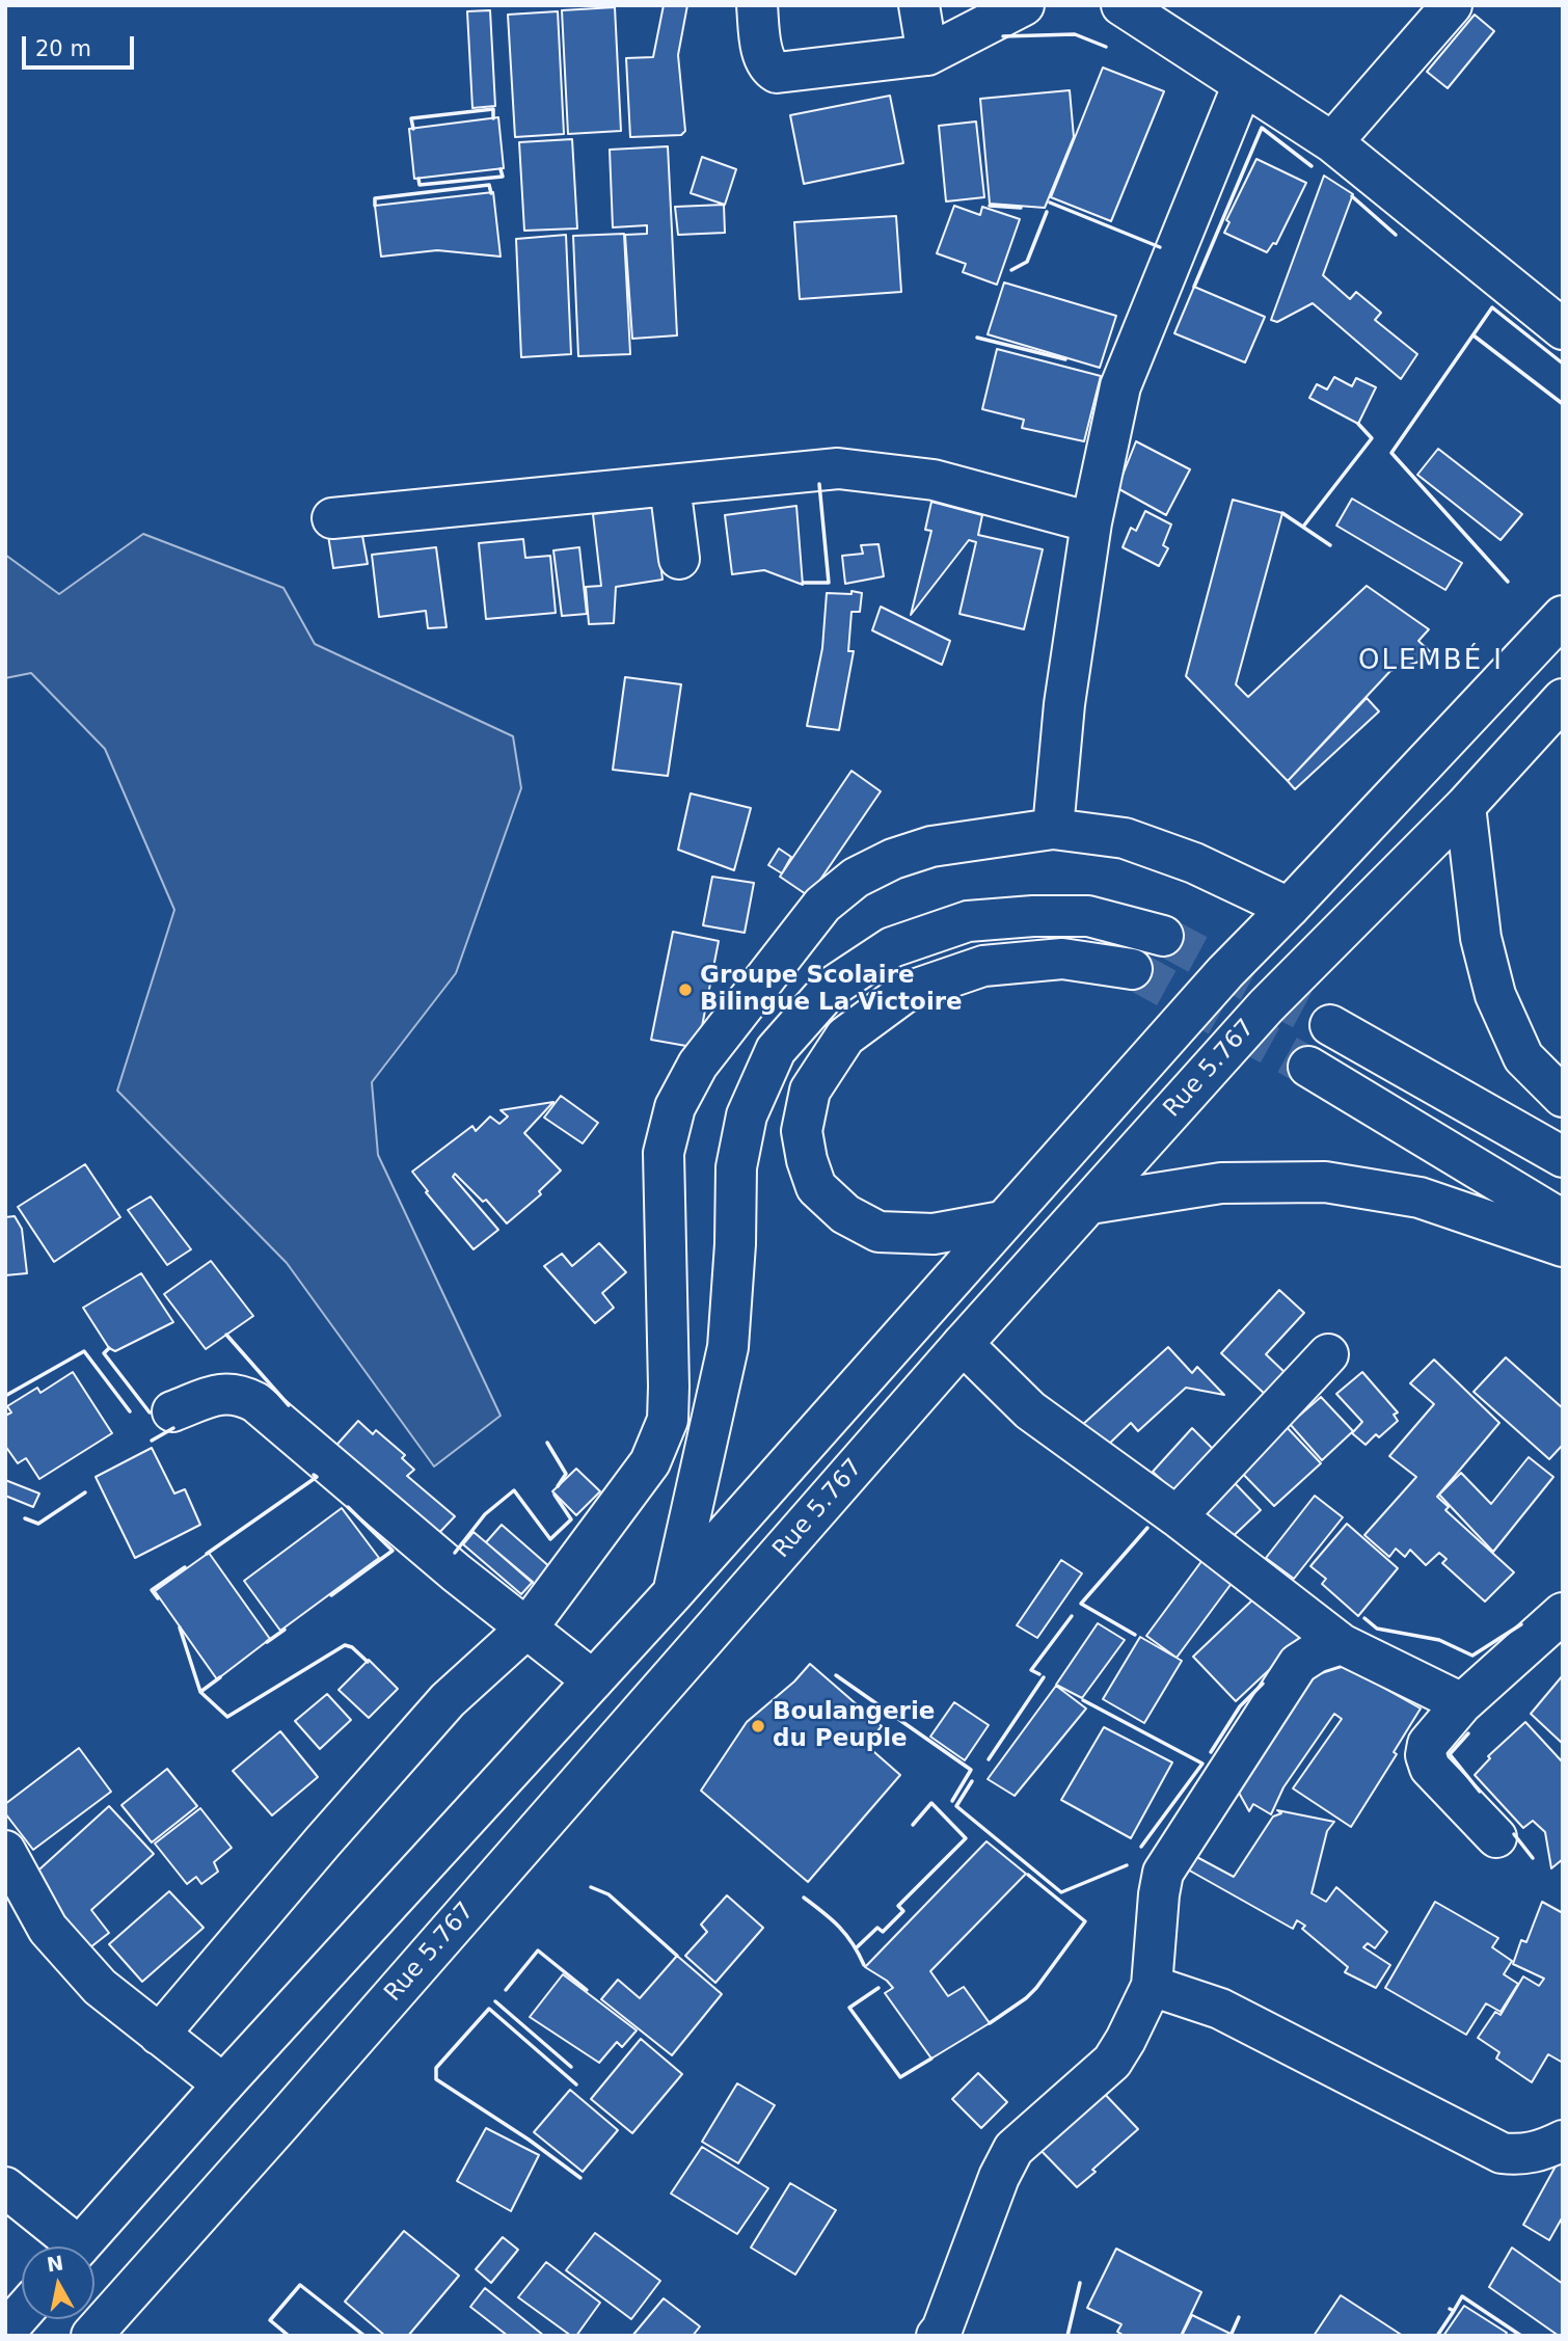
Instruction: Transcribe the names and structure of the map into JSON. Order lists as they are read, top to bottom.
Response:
{
  "streets": {
    "main road": ["Rue 5.767"]
  },
  "districts": ["OLEMBÉ I"],
  "places": ["Groupe Scolaire Bilingue La Victoire", "Boulangerie du Peuple"],
  "scale_bar": "20 m",
  "north": "top"
}
